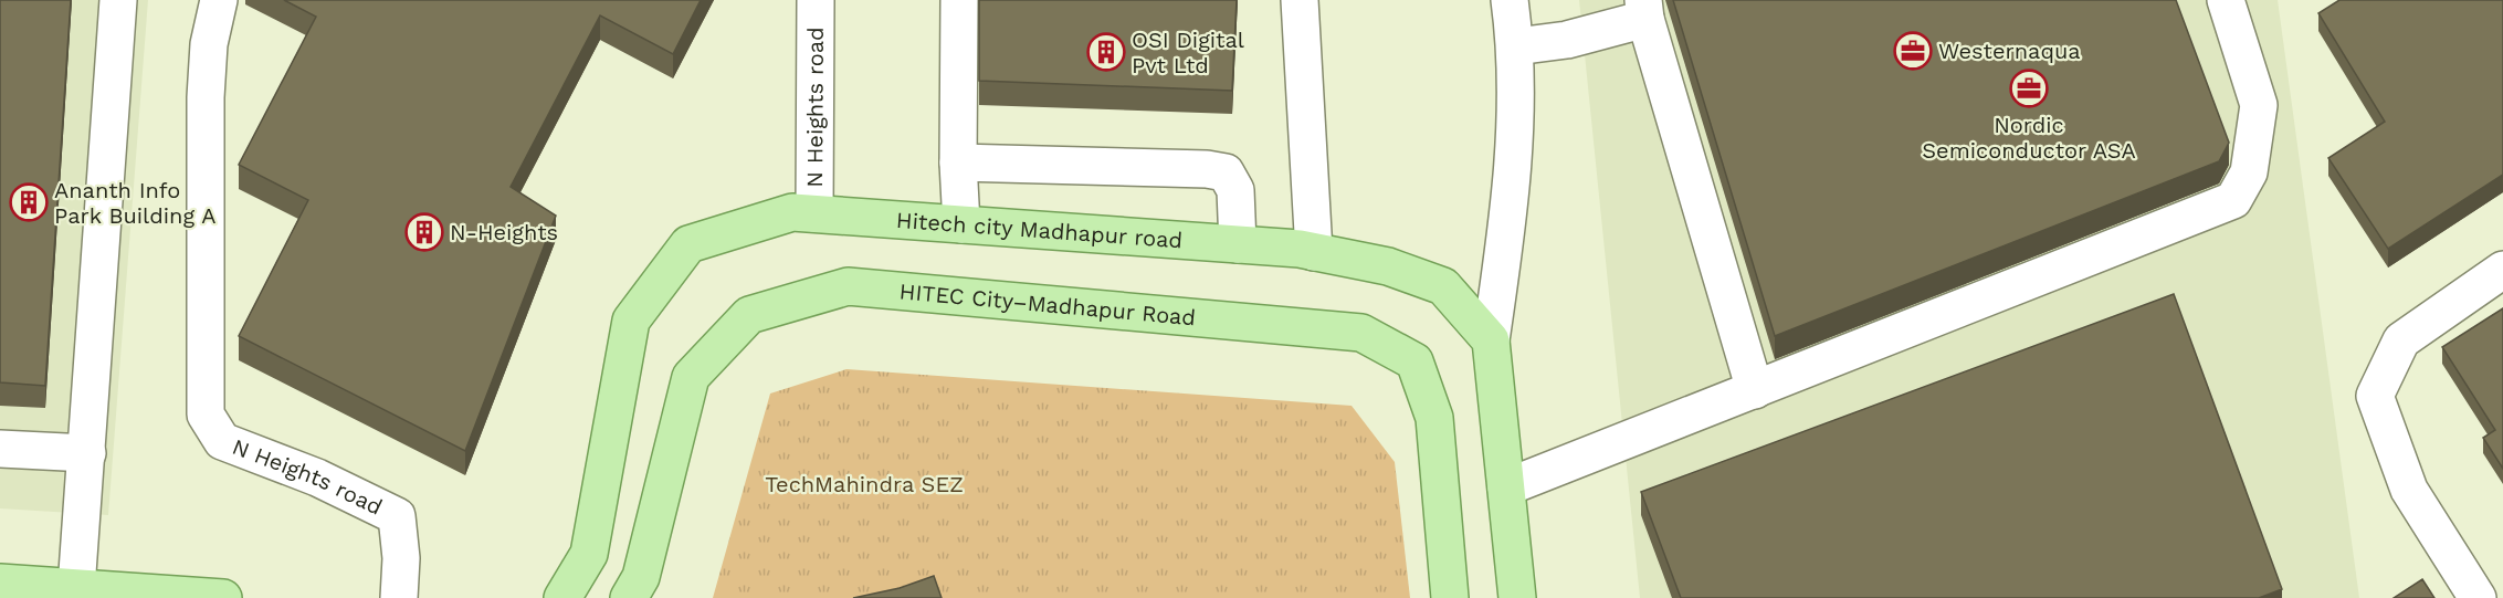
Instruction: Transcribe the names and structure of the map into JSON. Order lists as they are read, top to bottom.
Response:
{
  "streets": {
    "main road": ["Hitech city Madhapur road", "HITEC City–Madhapur Road"],
    "street": ["N Heights road"]
  },
  "crossings": [
    ["N Heights road", "Hitech city Madhapur road"]
  ],
  "parks": ["TechMahindra SEZ"],
  "places": {
    "office": ["Westernaqua", "Nordic Semiconductor ASA"],
    "building": ["OSI Digital Pvt Ltd", "Ananth Info Park Building A", "N-Heights"]
  }
}
